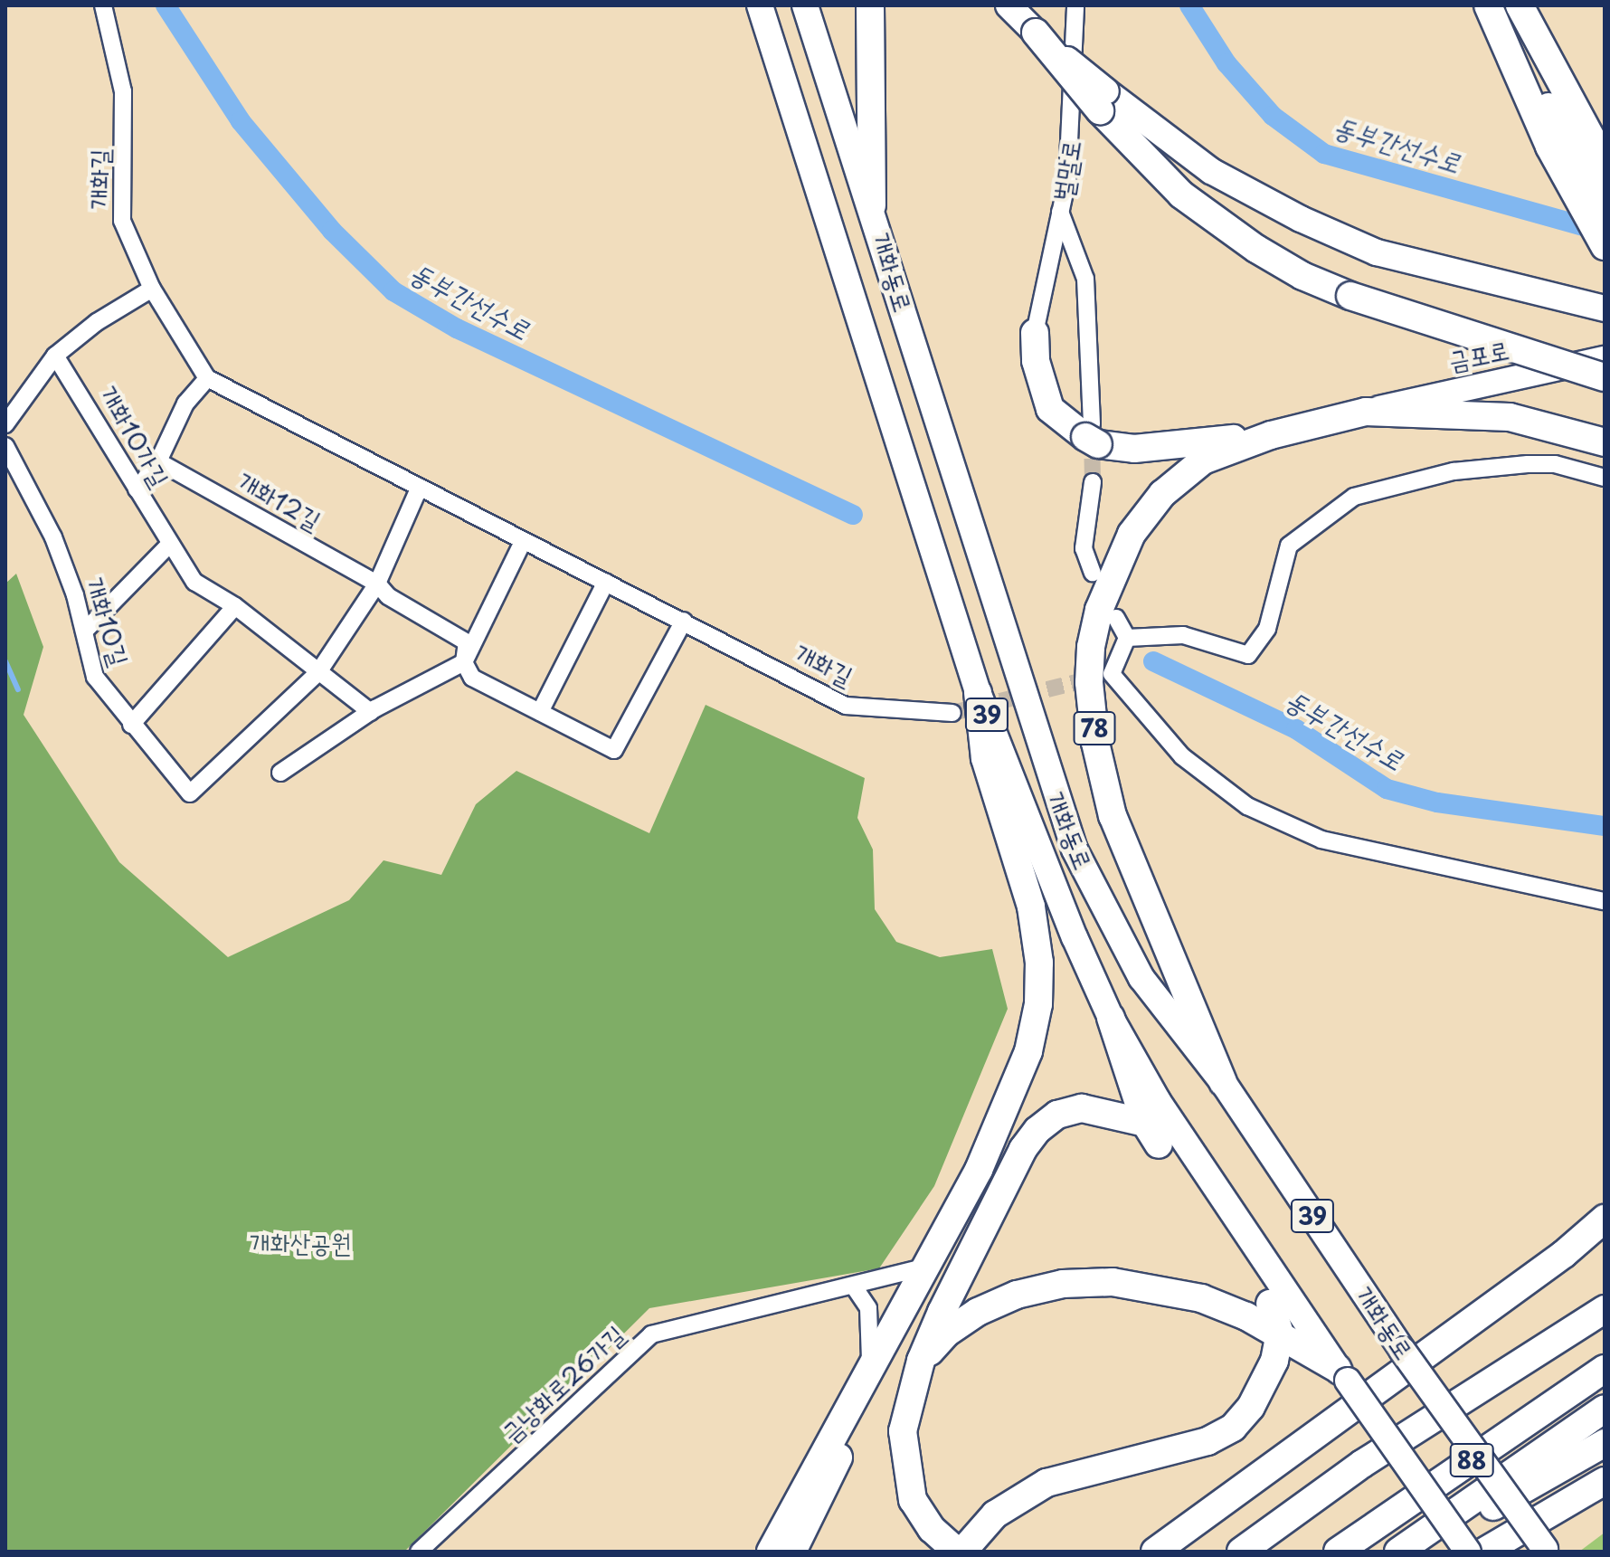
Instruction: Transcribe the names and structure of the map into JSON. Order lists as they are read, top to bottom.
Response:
{
  "streets": {
    "highway": ["78", "88"],
    "main road": ["개화동로", "금포로", "39"],
    "street": [
      "벌말로",
      "개화길",
      "개화10가길",
      "개화12길",
      "개화10길",
      "금낭화로26가길"
    ]
  },
  "crossings": [
    ["개화길", "개화12길"],
    ["개화동로", "78"],
    ["금포로", "78"],
    ["개화10가길", "개화10길"]
  ],
  "water": ["동부간선수로"],
  "parks": ["개화산공원"]
}
